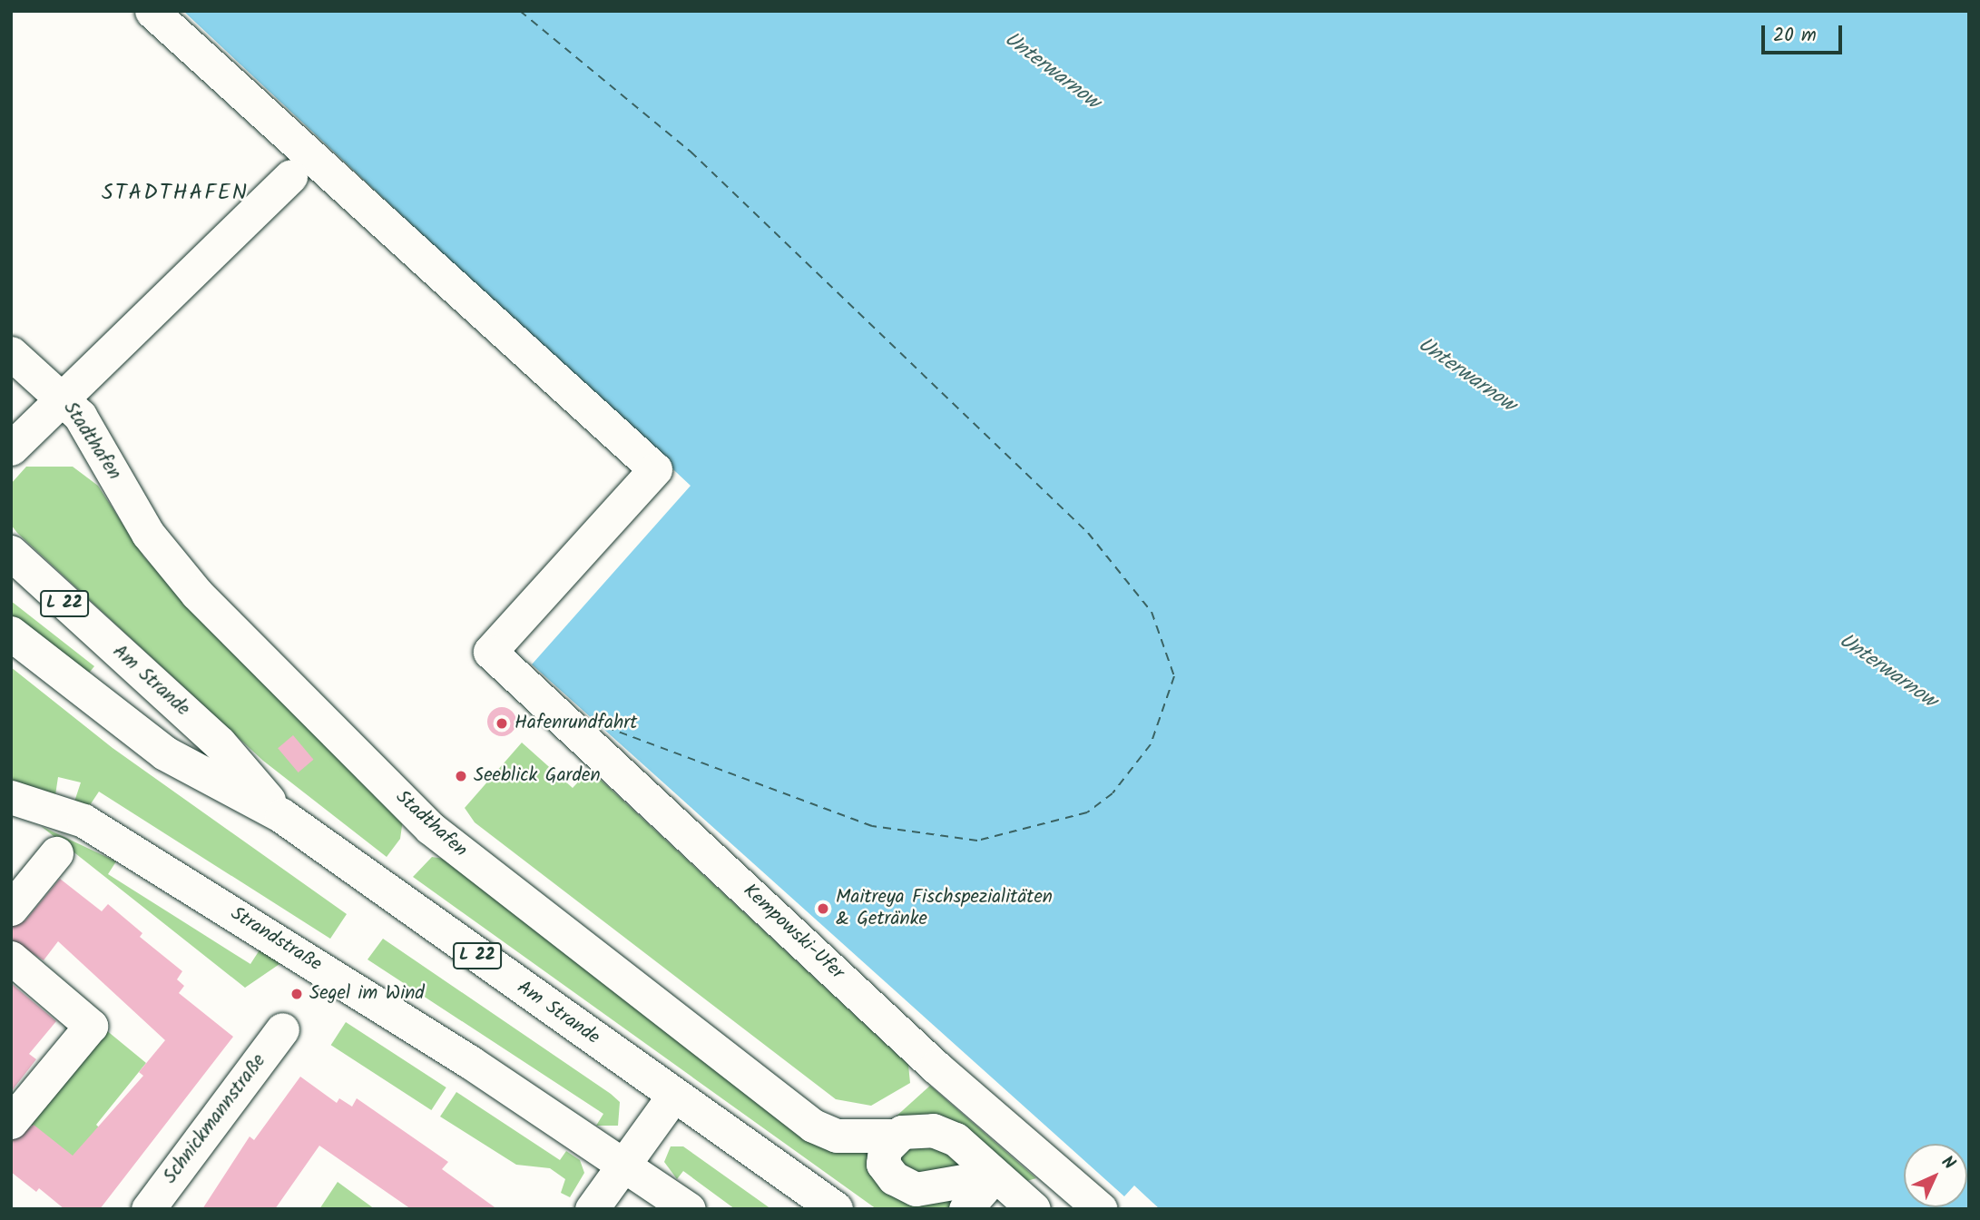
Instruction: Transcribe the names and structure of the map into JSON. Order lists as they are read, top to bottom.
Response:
{
  "streets": {
    "main road": ["L 22", "Am Strande"],
    "street": [
      "Stadthafen",
      "Kempowski-Ufer",
      "Strandstraße",
      "Schnickmannstraße"
    ]
  },
  "districts": ["STADTHAFEN"],
  "water": ["Unterwarnow"],
  "places": [
    "Hafenrundfahrt",
    "Seeblick Garden",
    "Maitreya Fischspezialitäten & Getränke",
    "Segel im Wind"
  ],
  "scale_bar": "20 m",
  "north": "top right"
}
